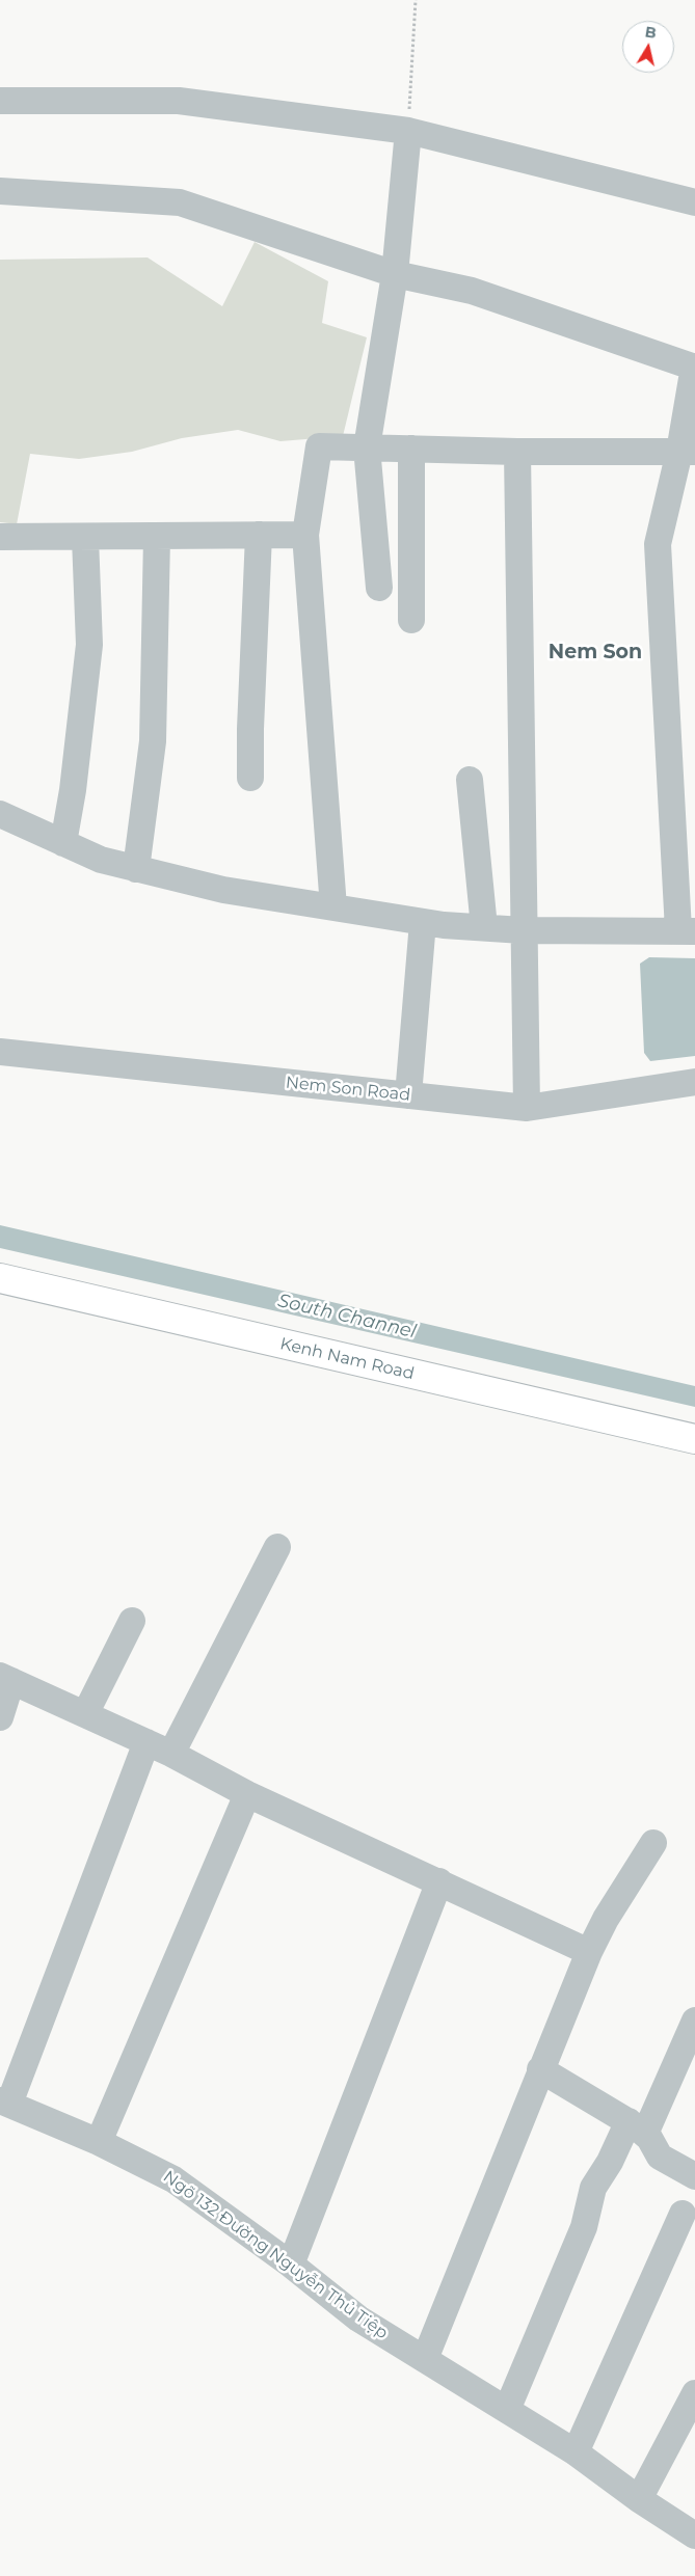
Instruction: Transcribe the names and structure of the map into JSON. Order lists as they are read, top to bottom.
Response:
{
  "streets": {
    "main road": ["Kenh Nam Road"],
    "street": ["Nem Son Road", "Ngõ 132 Đường Nguyễn Thủ Tiệp"]
  },
  "districts": ["Nem Son"],
  "water": ["South Channel"],
  "north": "top"
}
